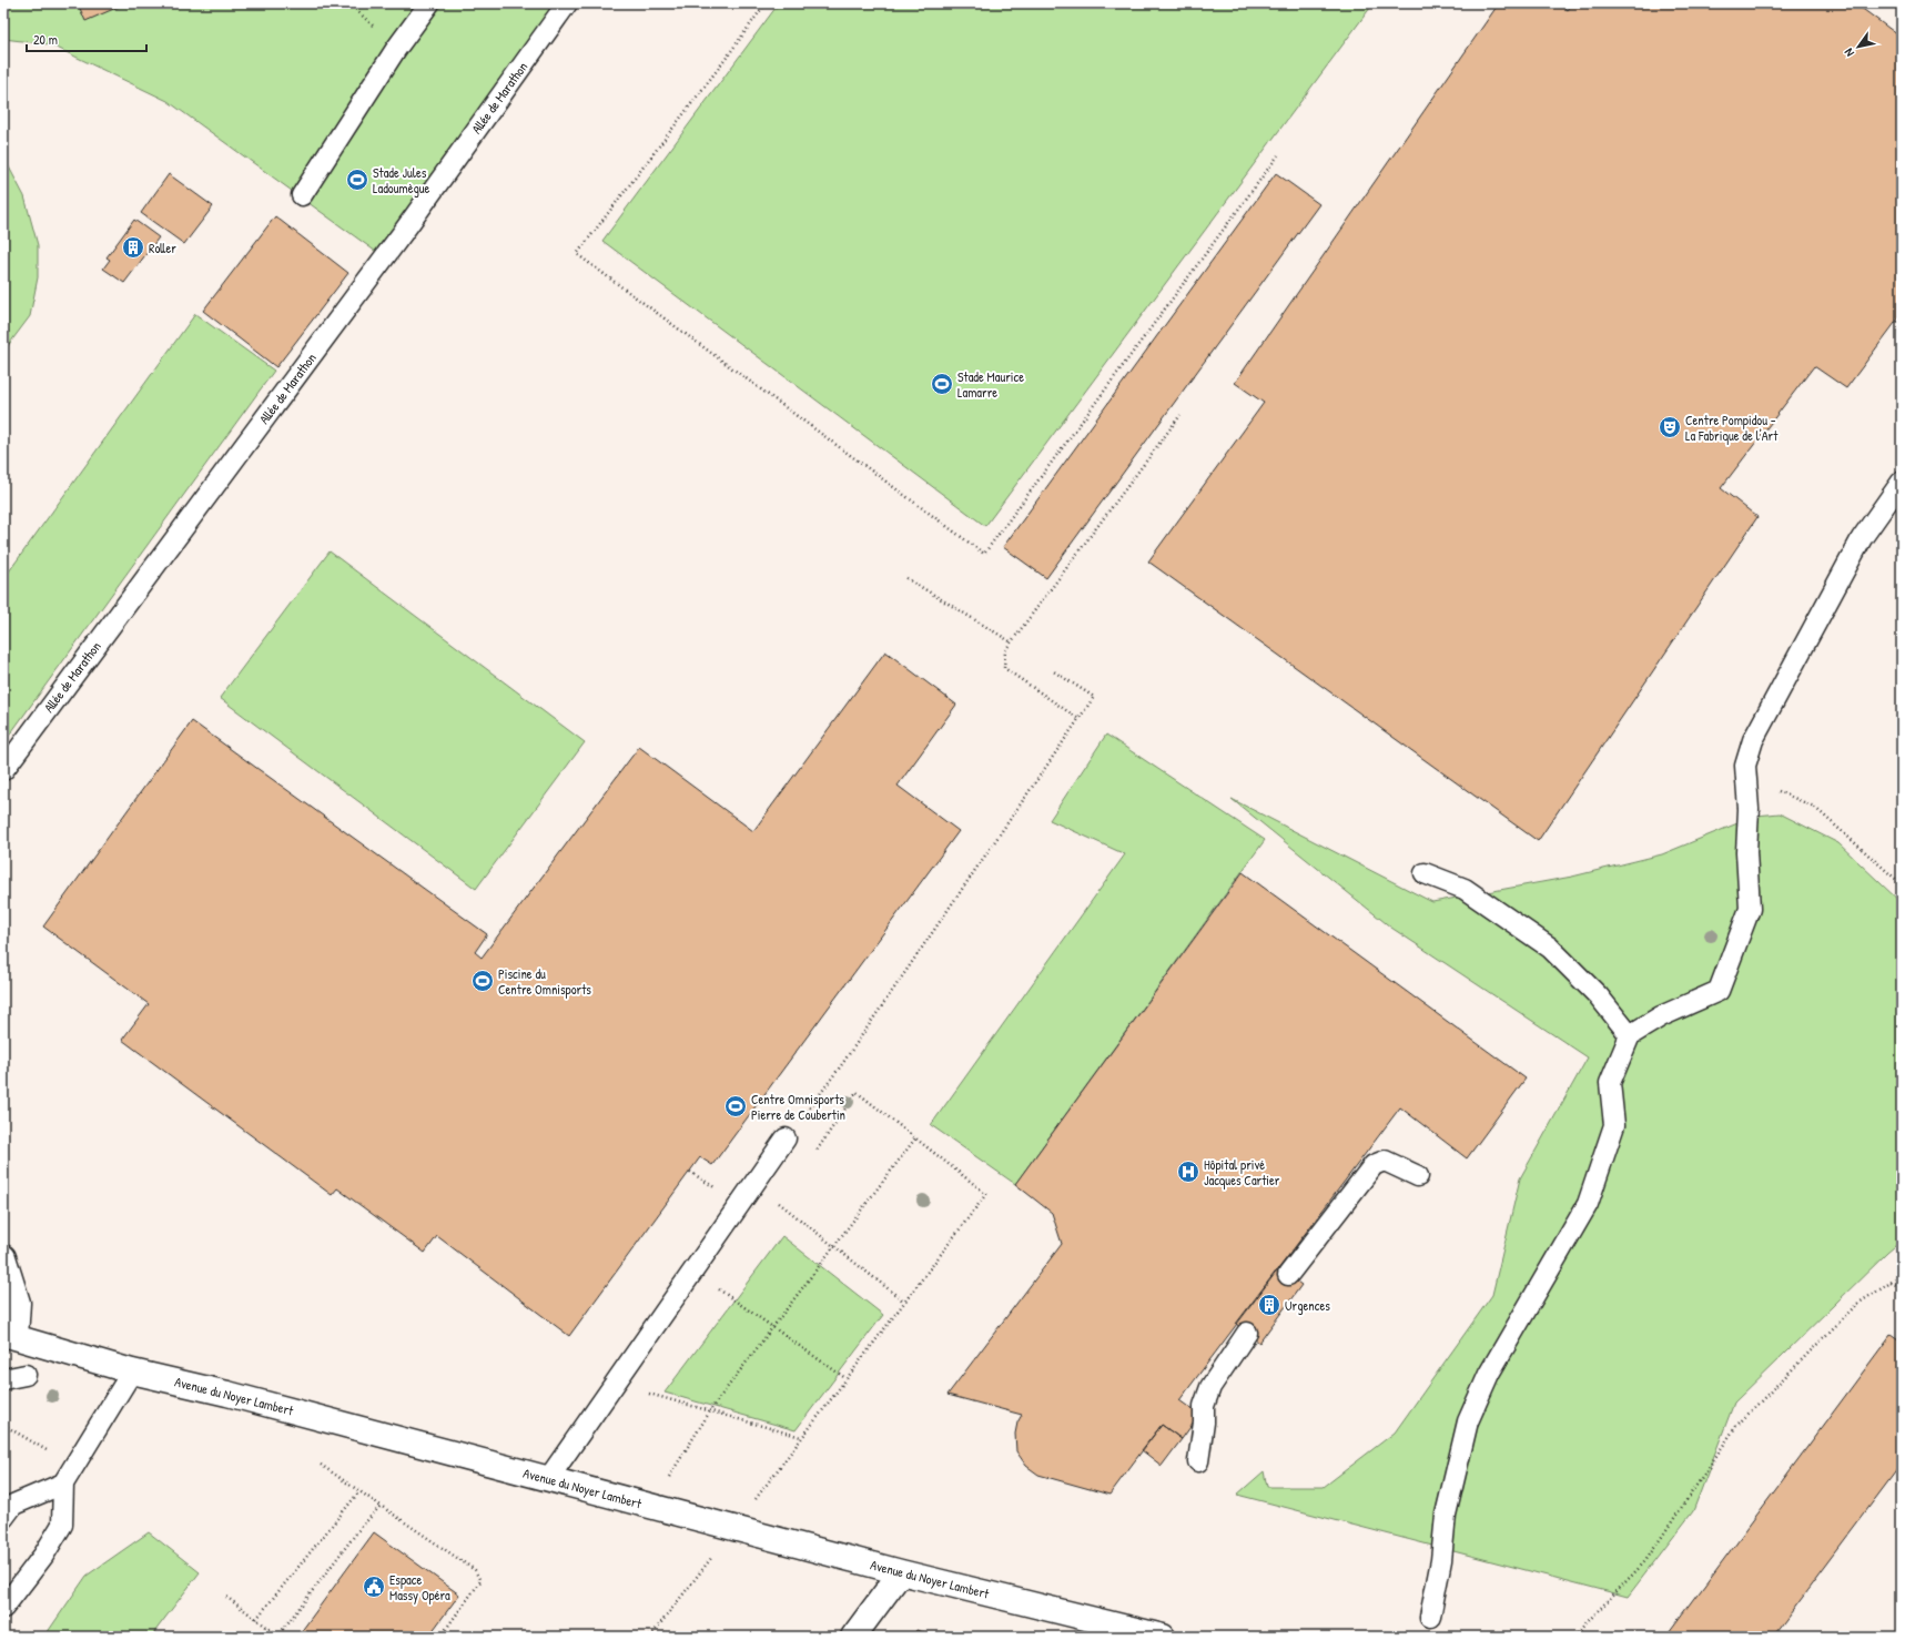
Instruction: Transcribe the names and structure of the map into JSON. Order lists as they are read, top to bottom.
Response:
{
  "streets": {
    "street": ["Avenue du Noyer Lambert"],
    "lane": ["Allée de Marathon"]
  },
  "places": {
    "sports": [
      "Stade Jules Ladoumègue",
      "Stade Maurice Lamarre",
      "Piscine du Centre Omnisports",
      "Centre Omnisports Pierre de Coubertin"
    ],
    "building": ["Roller", "Urgences"],
    "theatre": ["Centre Pompidou - La Fabrique de l'Art"],
    "hospital": ["Hôpital privé Jacques Cartier"],
    "public building": ["Espace Massy Opéra"]
  },
  "scale_bar": "20 m",
  "north": "bottom left"
}
